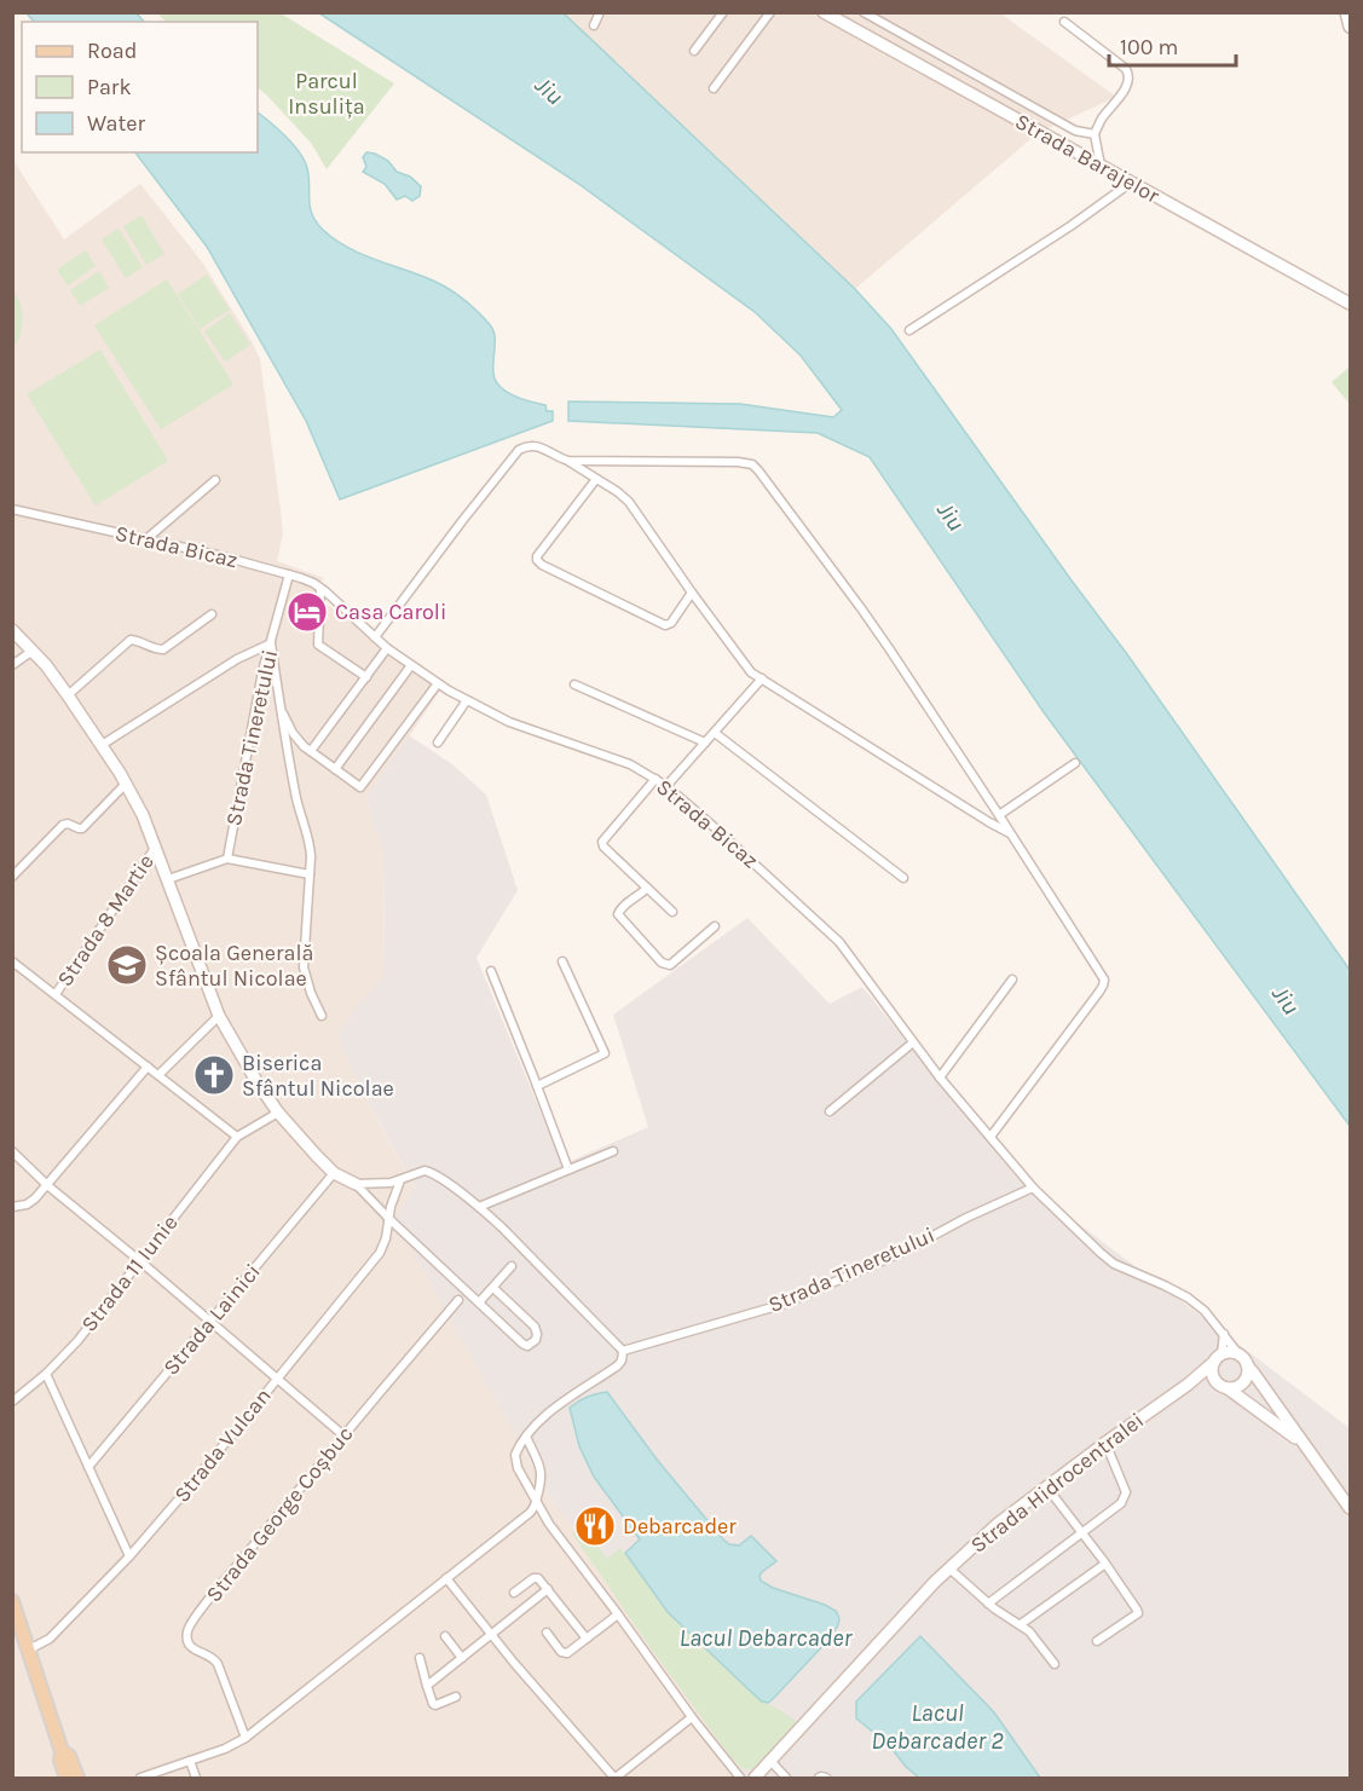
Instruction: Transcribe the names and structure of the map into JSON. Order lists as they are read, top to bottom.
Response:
{
  "streets": {
    "street": [
      "Strada Barajelor",
      "Strada Bicaz",
      "Strada Tineretului",
      "Strada 8 Martie",
      "Strada 11 Iunie",
      "Strada Lainici",
      "Strada Vulcan",
      "Strada Hidrocentralei",
      "Strada George Coșbuc"
    ]
  },
  "crossings": [
    ["Strada Bicaz", "Strada Tineretului"],
    ["Strada Bicaz", "Strada Hidrocentralei"]
  ],
  "water": ["Jiu", "Lacul Debarcader", "Lacul Debarcader 2"],
  "parks": ["Parcul Insulița"],
  "places": {
    "hotel": ["Casa Caroli"],
    "school or university": ["Școala Generală Sfântul Nicolae"],
    "church": ["Biserica Sfântul Nicolae"],
    "restaurant": ["Debarcader"]
  },
  "legend": ["Road", "Park", "Water"],
  "scale_bar": "100 m"
}
